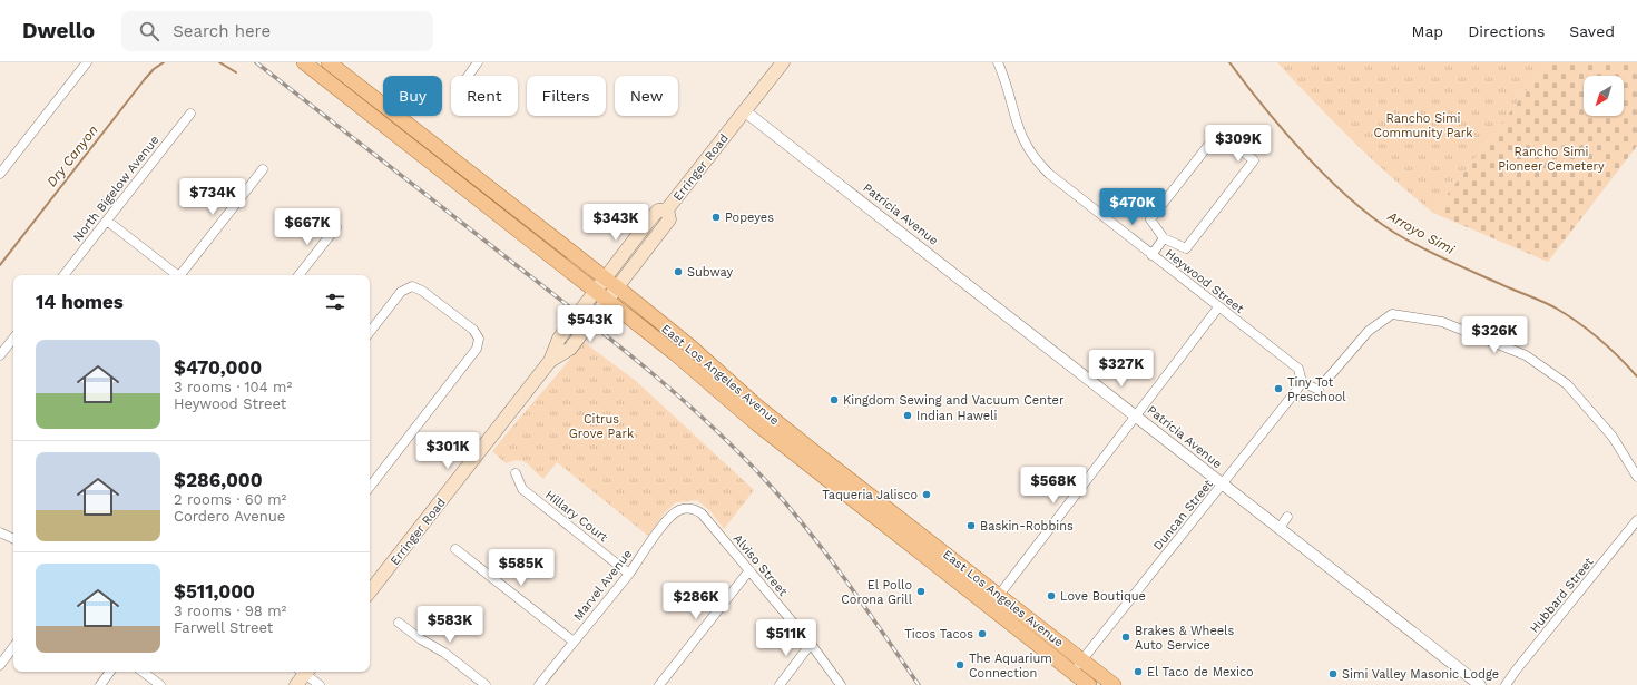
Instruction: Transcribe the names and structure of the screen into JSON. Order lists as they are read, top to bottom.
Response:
{
  "streets": {
    "main road": ["Erringer Road", "East Los Angeles Avenue"],
    "street": [
      "North Bigelow Avenue",
      "Patricia Avenue",
      "Heywood Street",
      "Duncan Street",
      "Hillary Court",
      "Alviso Street",
      "Marvel Avenue",
      "Hubbard Street"
    ]
  },
  "crossings": [
    ["Erringer Road", "Patricia Avenue"],
    ["Erringer Road", "East Los Angeles Avenue"],
    ["Patricia Avenue", "Duncan Street"],
    ["Heywood Street", "Duncan Street"],
    ["East Los Angeles Avenue", "Duncan Street"],
    ["Hillary Court", "Marvel Avenue"],
    ["Alviso Street", "Marvel Avenue"]
  ],
  "water": ["Dry Canyon", "Arroyo Simi"],
  "parks": ["Rancho Simi Community Park", "Rancho Simi Pioneer Cemetery", "Citrus Grove Park"],
  "places": [
    "Popeyes",
    "Subway",
    "Tiny Tot Preschool",
    "Kingdom Sewing and Vacuum Center",
    "Indian Haweli",
    "Taqueria Jalisco",
    "Baskin-Robbins",
    "El Pollo Corona Grill",
    "Love Boutique",
    "Ticos Tacos",
    "Brakes & Wheels Auto Service",
    "The Aquarium Connection",
    "El Taco de Mexico",
    "Simi Valley Masonic Lodge"
  ],
  "north": "bottom left",
  "page": {
    "header": "Dwello",
    "search": "Search here",
    "nav": ["Map", "Directions", "Saved"],
    "chip": [
      "Buy",
      "Rent",
      "Filters",
      "New"
    ],
    "price": [
      "$309K",
      "$734K",
      "$470K",
      "$343K",
      "$667K",
      "$543K",
      "$326K",
      "$327K",
      "$301K",
      "$568K",
      "$585K",
      "$286K",
      "$583K",
      "$511K"
    ],
    "heading": "14 homes",
    "list": [
      {
        "name": "$470,000",
        "note": "3 rooms · 104 m² · Heywood Street"
      },
      {
        "name": "$286,000",
        "note": "2 rooms · 60 m² · Cordero Avenue"
      },
      {
        "name": "$511,000",
        "note": "3 rooms · 98 m² · Farwell Street"
      }
    ]
  }
}
